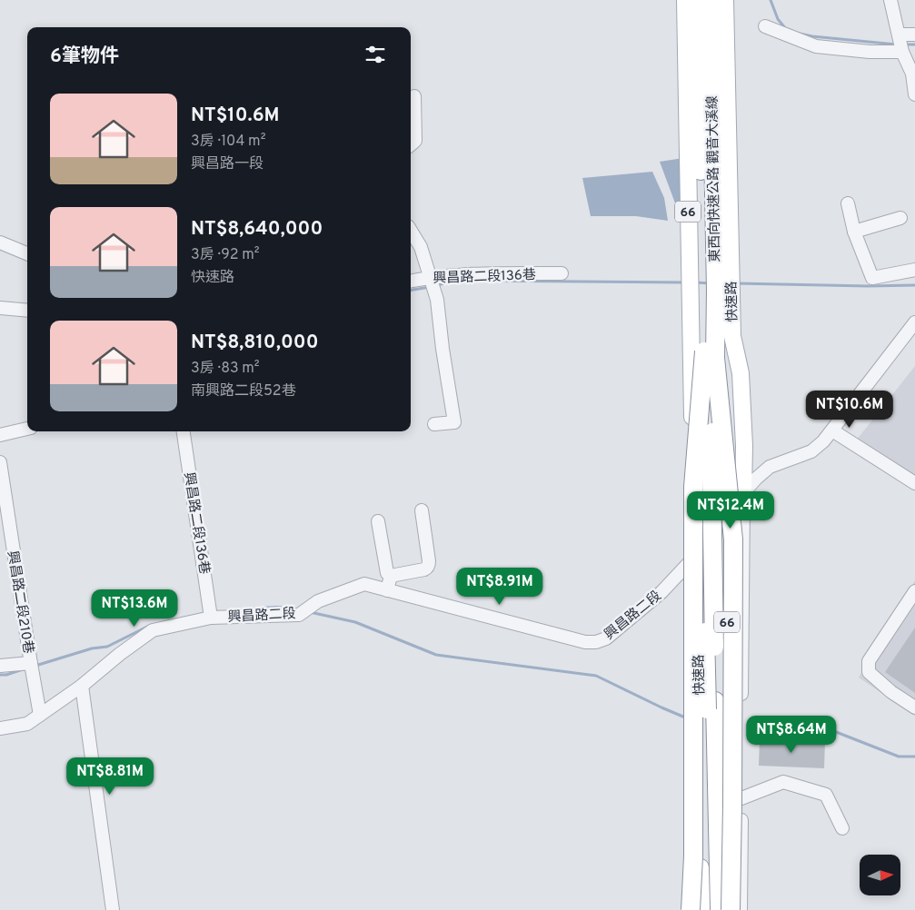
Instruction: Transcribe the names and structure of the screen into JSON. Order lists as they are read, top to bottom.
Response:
{
  "streets": {
    "highway": ["東西向快速公路 觀音大溪線", "66"],
    "main road": ["快速路"],
    "street": ["興昌路二段136巷", "興昌路二段210巷", "興昌路二段"]
  },
  "crossings": [
    ["東西向快速公路 觀音大溪線", "66"],
    ["66", "快速路"],
    ["興昌路二段136巷", "興昌路二段"],
    ["快速路", "興昌路二段"],
    ["興昌路二段210巷", "興昌路二段"]
  ],
  "north": "right",
  "page": {
    "heading": "6筆物件",
    "list": [
      {
        "name": "NT$10.6M",
        "note": "3房 · 104 m² · 興昌路一段"
      },
      {
        "name": "NT$8,640,000",
        "note": "3房 · 92 m² · 快速路"
      },
      {
        "name": "NT$8,810,000",
        "note": "3房 · 83 m² · 南興路二段52巷"
      }
    ],
    "price": [
      "NT$10.6M",
      "NT$12.4M",
      "NT$8.91M",
      "NT$13.6M",
      "NT$8.64M",
      "NT$8.81M"
    ]
  }
}
